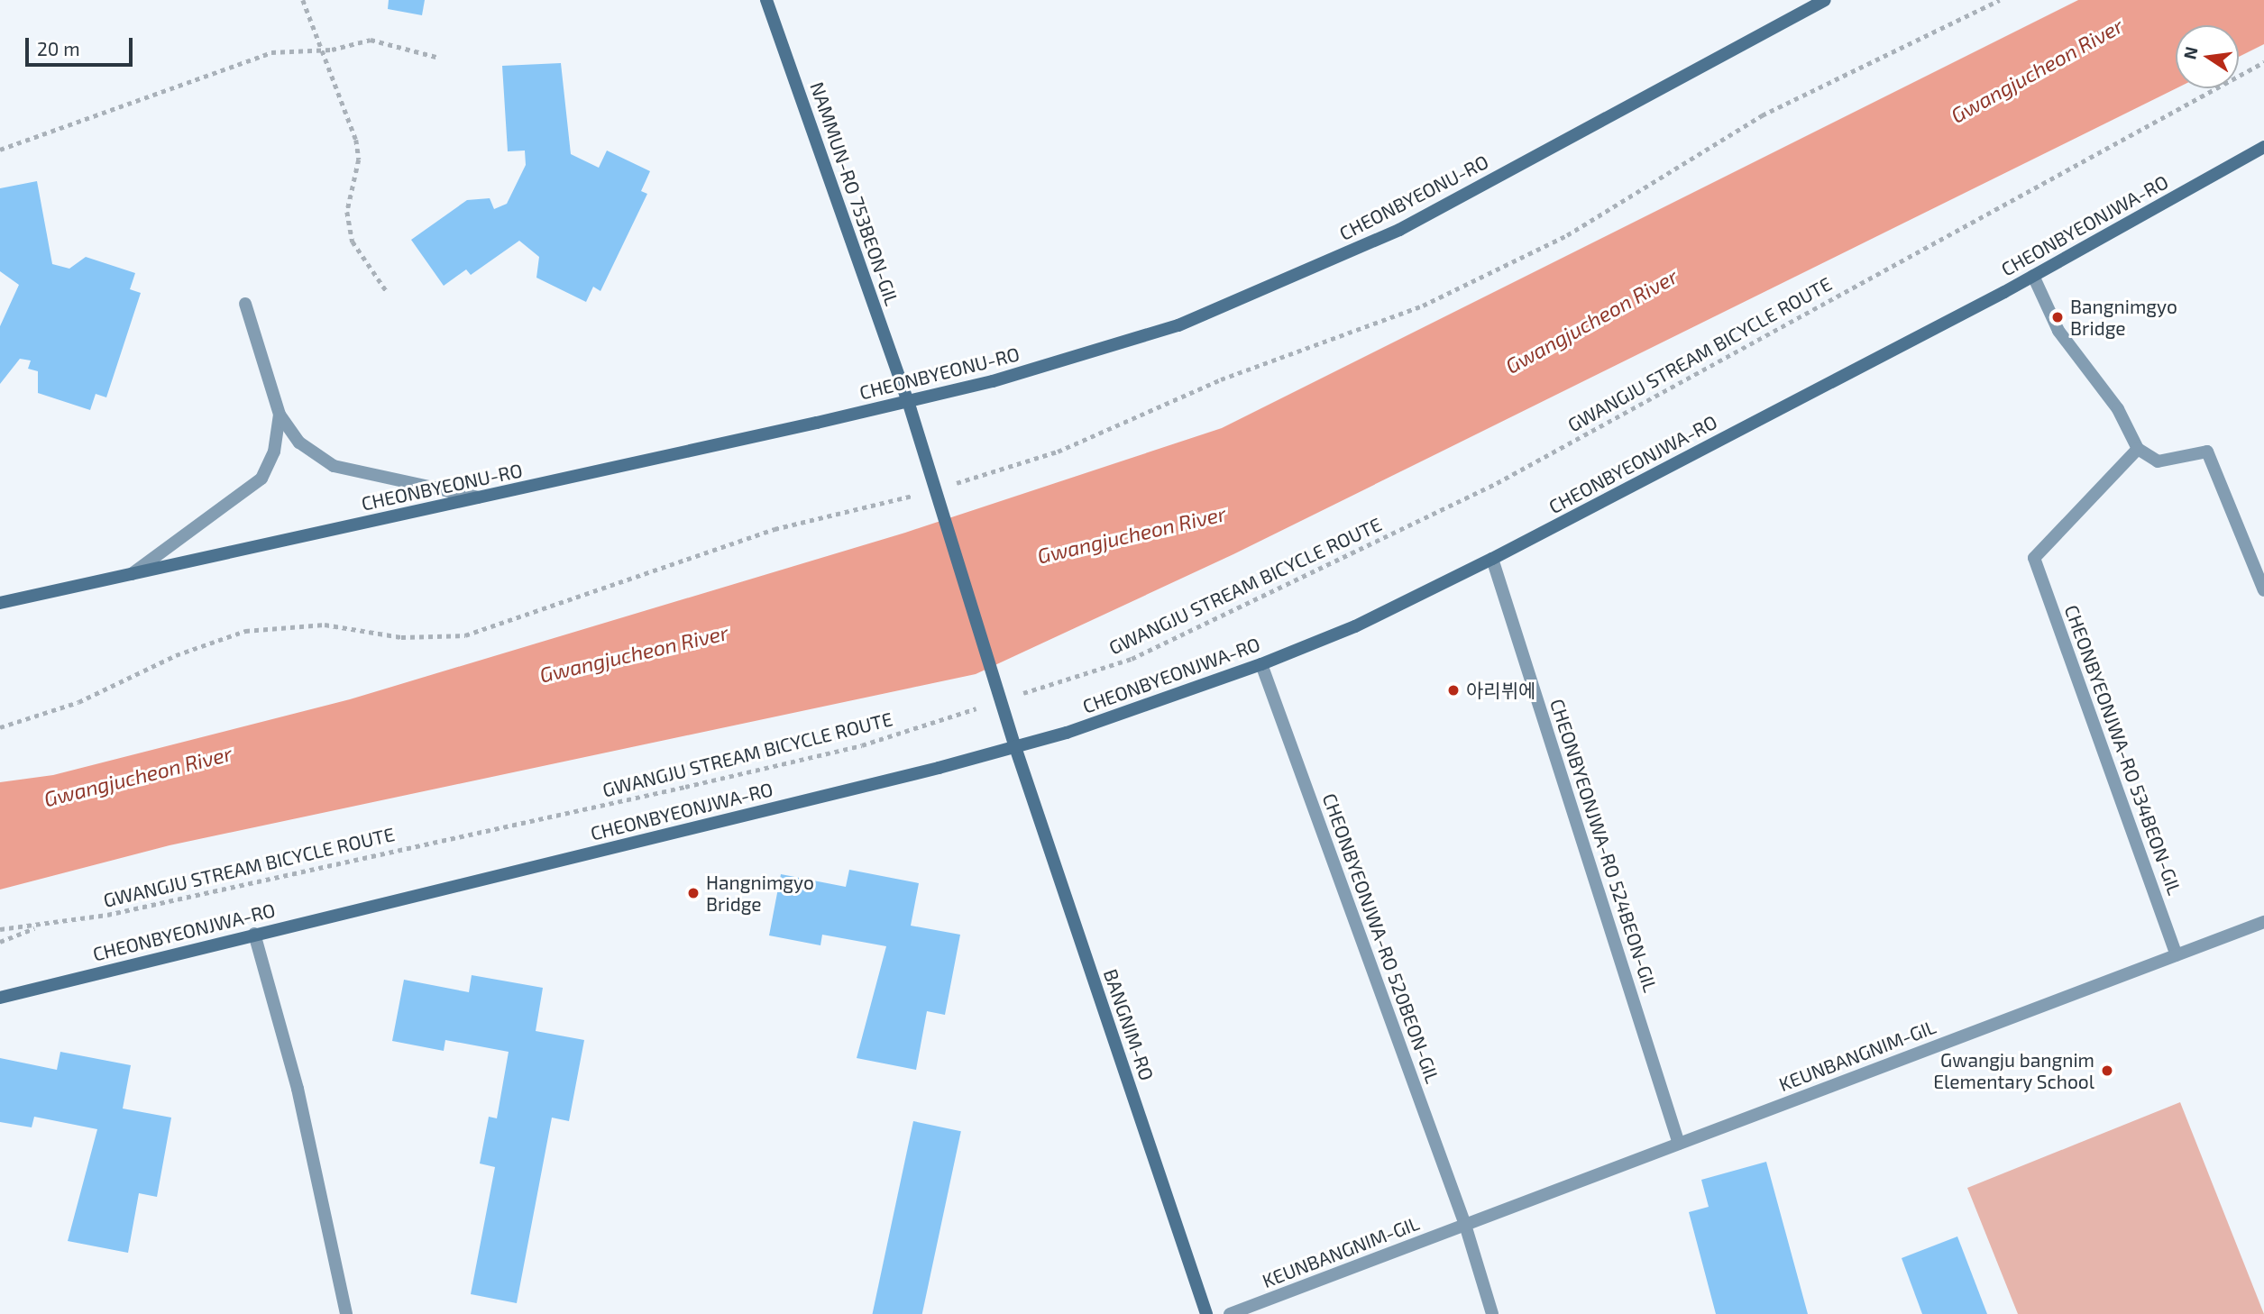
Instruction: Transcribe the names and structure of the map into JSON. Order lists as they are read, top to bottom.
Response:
{
  "streets": {
    "street": [
      "NAMMUN-RO 753BEON-GIL",
      "CHEONBYEONU-RO",
      "CHEONBYEONJWA-RO",
      "CHEONBYEONJWA-RO 534BEON-GIL",
      "CHEONBYEONJWA-RO 524BEON-GIL",
      "CHEONBYEONJWA-RO 520BEON-GIL",
      "BANGNIM-RO",
      "KEUNBANGNIM-GIL"
    ],
    "path": ["GWANGJU STREAM BICYCLE ROUTE"]
  },
  "crossings": [
    ["NAMMUN-RO 753BEON-GIL", "CHEONBYEONU-RO"],
    ["NAMMUN-RO 753BEON-GIL", "CHEONBYEONJWA-RO"],
    ["NAMMUN-RO 753BEON-GIL", "BANGNIM-RO"],
    ["CHEONBYEONJWA-RO", "CHEONBYEONJWA-RO 524BEON-GIL"],
    ["CHEONBYEONJWA-RO", "CHEONBYEONJWA-RO 520BEON-GIL"],
    ["CHEONBYEONJWA-RO", "BANGNIM-RO"],
    ["CHEONBYEONJWA-RO 534BEON-GIL", "KEUNBANGNIM-GIL"],
    ["CHEONBYEONJWA-RO 524BEON-GIL", "KEUNBANGNIM-GIL"],
    ["CHEONBYEONJWA-RO 520BEON-GIL", "KEUNBANGNIM-GIL"]
  ],
  "water": ["Gwangjucheon River"],
  "places": [
    "Bangnimgyo Bridge",
    "아리뷔에",
    "Hangnimgyo Bridge",
    "Gwangju bangnim Elementary School"
  ],
  "scale_bar": "20 m",
  "north": "left"
}
